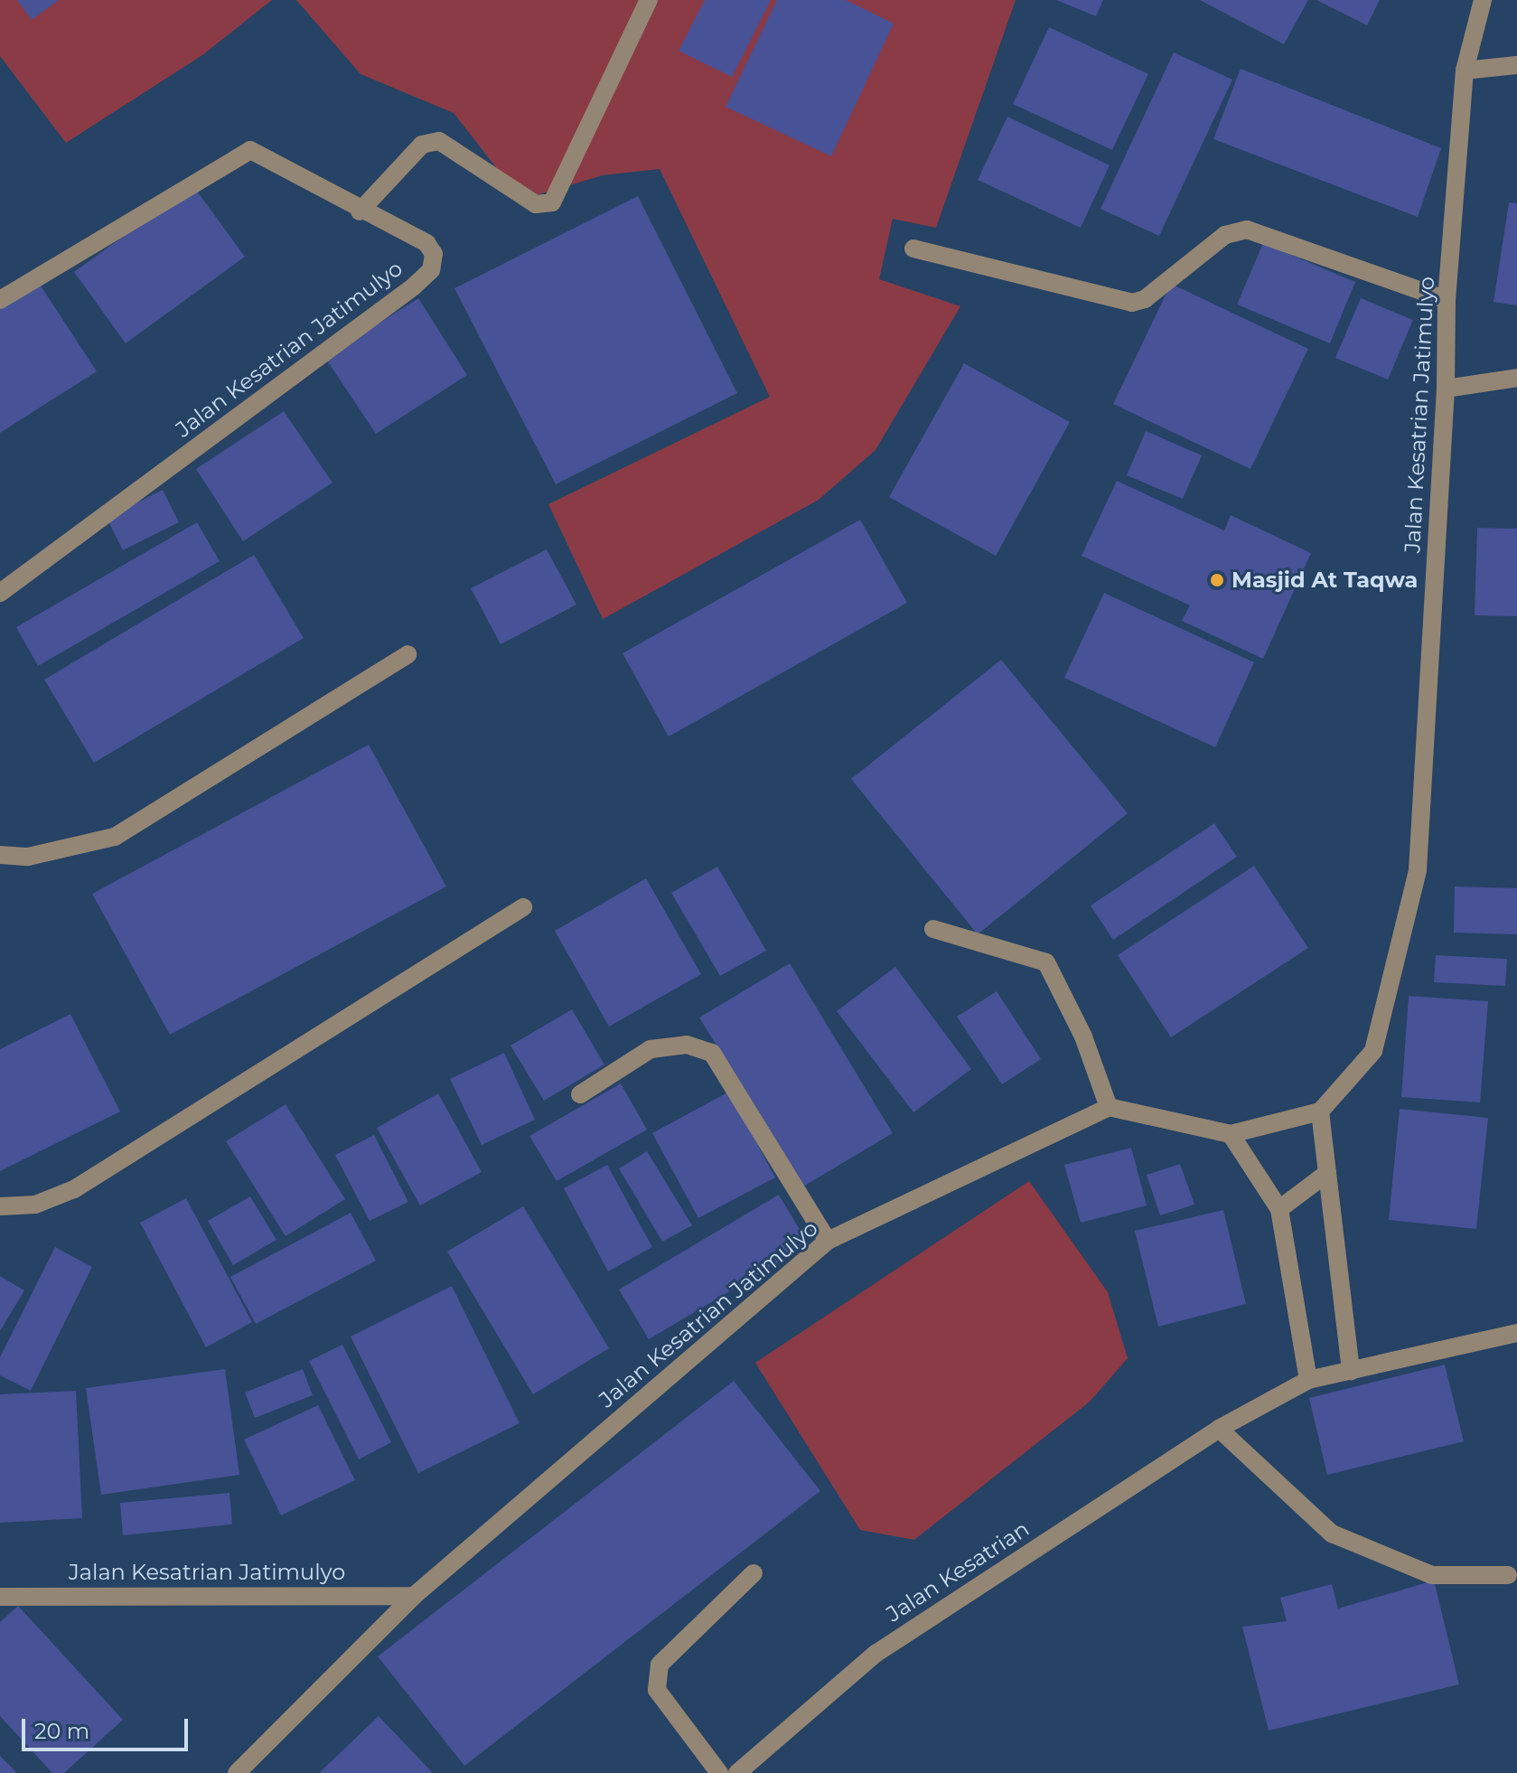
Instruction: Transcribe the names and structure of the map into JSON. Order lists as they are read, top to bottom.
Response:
{
  "streets": {
    "street": ["Jalan Kesatrian Jatimulyo", "Jalan Kesatrian"]
  },
  "places": ["Masjid At Taqwa"],
  "scale_bar": "20 m"
}
